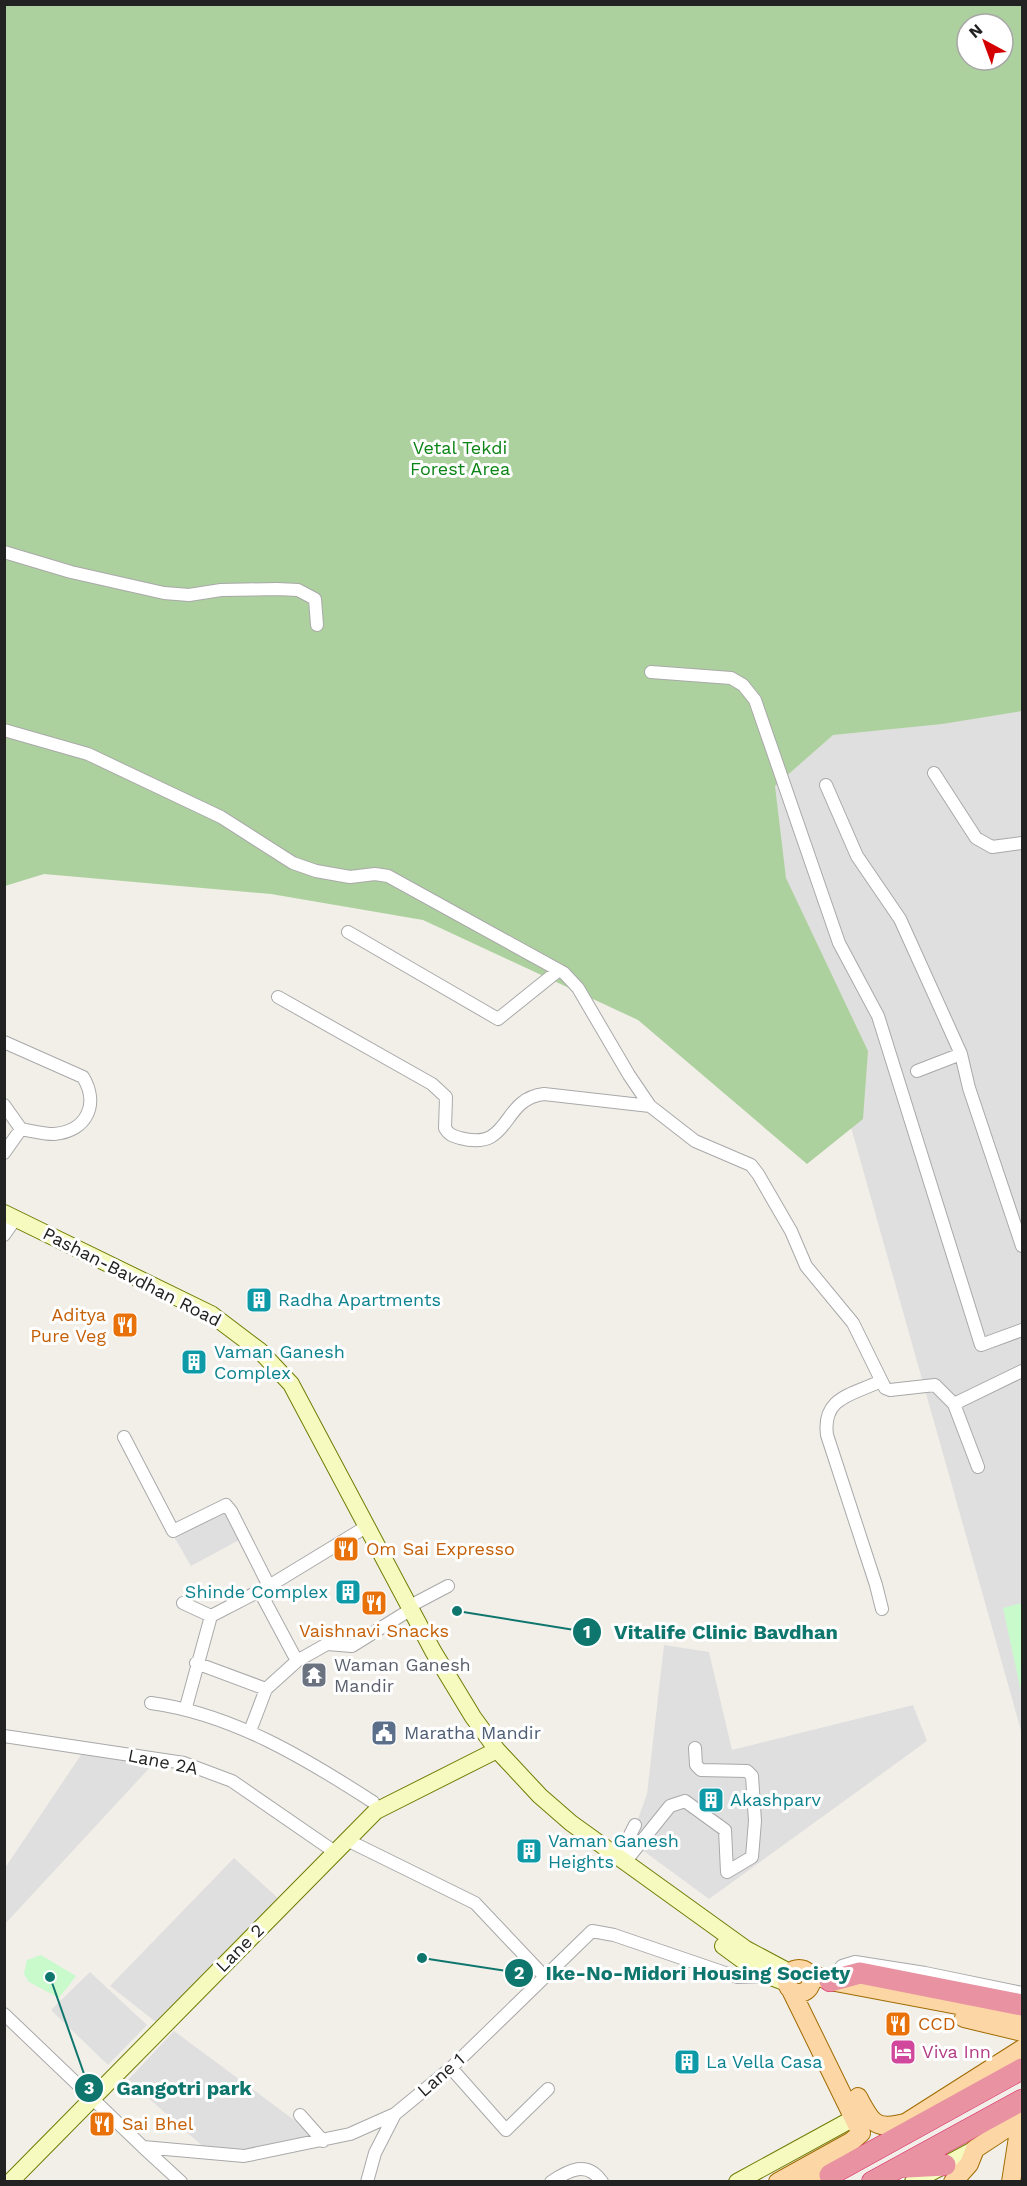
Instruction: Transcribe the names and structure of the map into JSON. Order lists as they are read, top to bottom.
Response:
{
  "streets": {
    "main road": ["Pashan-Bavdhan Road", "Lane 2"],
    "street": ["Lane 2A", "Lane 1"]
  },
  "crossings": [
    ["Pashan-Bavdhan Road", "Lane 2"],
    ["Pashan-Bavdhan Road", "Lane 1"],
    ["Lane 2A", "Lane 2"]
  ],
  "parks": ["Vetal Tekdi Forest Area"],
  "places": {
    "building": [
      "Radha Apartments",
      "Vaman Ganesh Complex",
      "Shinde Complex",
      "Akashparv",
      "Vaman Ganesh Heights",
      "La Vella Casa"
    ],
    "restaurant": [
      "Aditya Pure Veg",
      "Om Sai Expresso",
      "Vaishnavi Snacks",
      "CCD",
      "Sai Bhel"
    ],
    "other": ["Vitalife Clinic Bavdhan", "Ike-No-Midori Housing Society", "Gangotri park"],
    "temple": ["Waman Ganesh Mandir"],
    "public building": ["Maratha Mandir"],
    "hotel": ["Viva Inn"]
  },
  "north": "top left"
}
